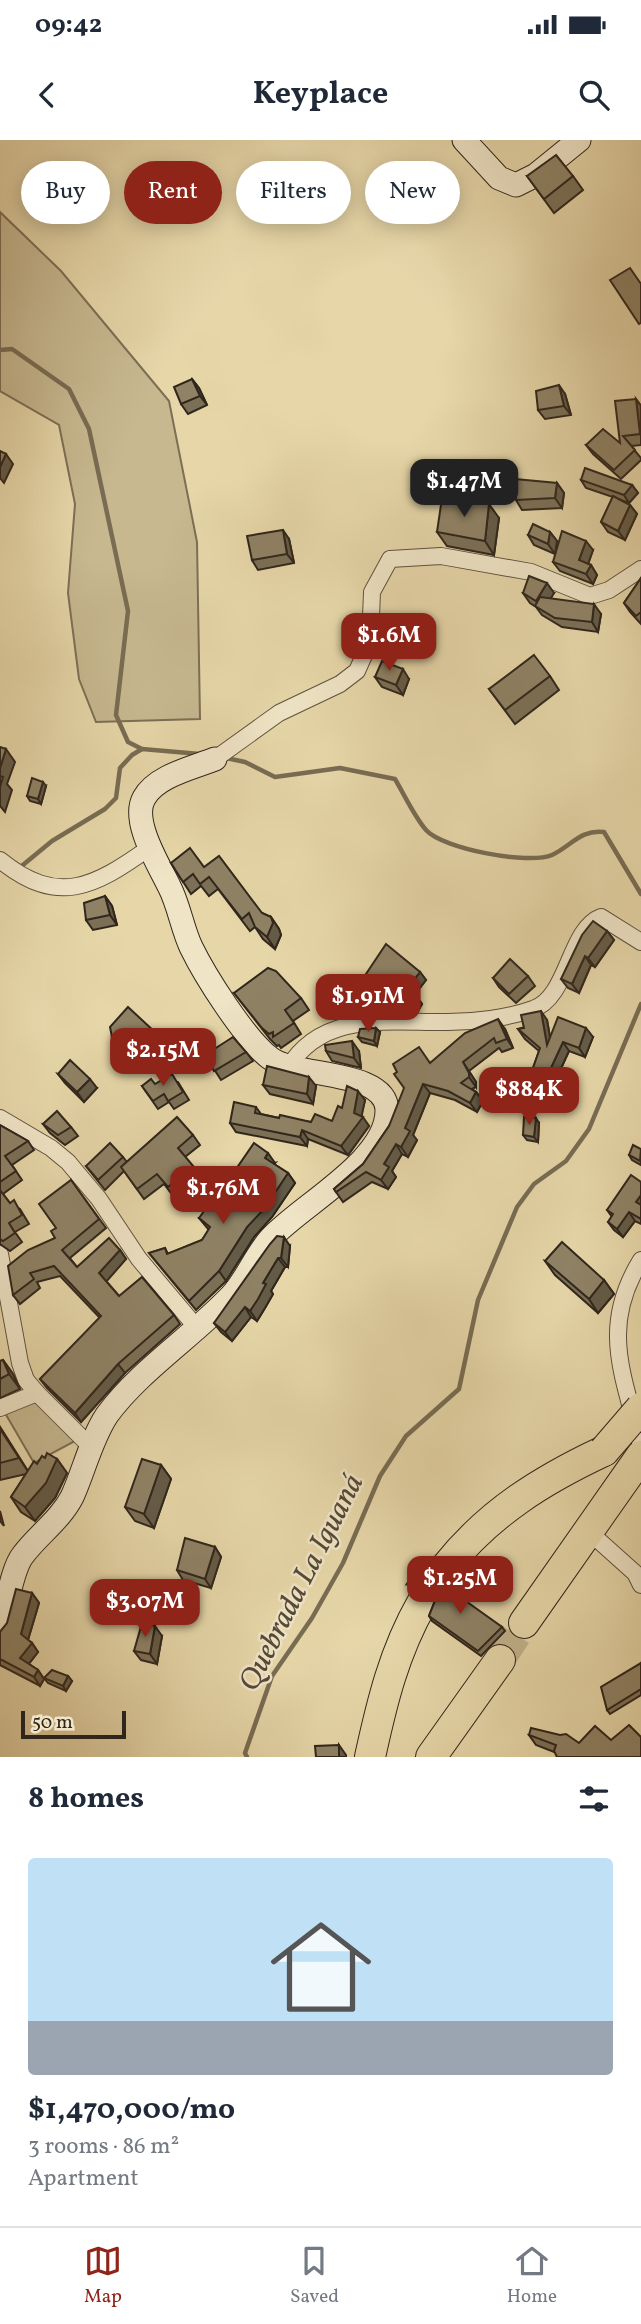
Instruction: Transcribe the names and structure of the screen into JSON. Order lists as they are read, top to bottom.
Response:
{
  "water": ["Quebrada La Iguaná"],
  "scale_bar": "50 m",
  "page": {
    "status": "09:42",
    "header": "Keyplace",
    "chip": [
      "Buy",
      "Rent",
      "Filters",
      "New"
    ],
    "price": [
      "$1.47M",
      "$1.6M",
      "$1.91M",
      "$2.15M",
      "$884K",
      "$1.76M",
      "$1.25M",
      "$3.07M"
    ],
    "scale": "50 m",
    "heading": "8 homes",
    "list": [
      {
        "name": "$1,470,000/mo",
        "note": "3 rooms · 86 m² · Apartment"
      }
    ],
    "tabs": ["Map", "Saved", "Home"]
  }
}
